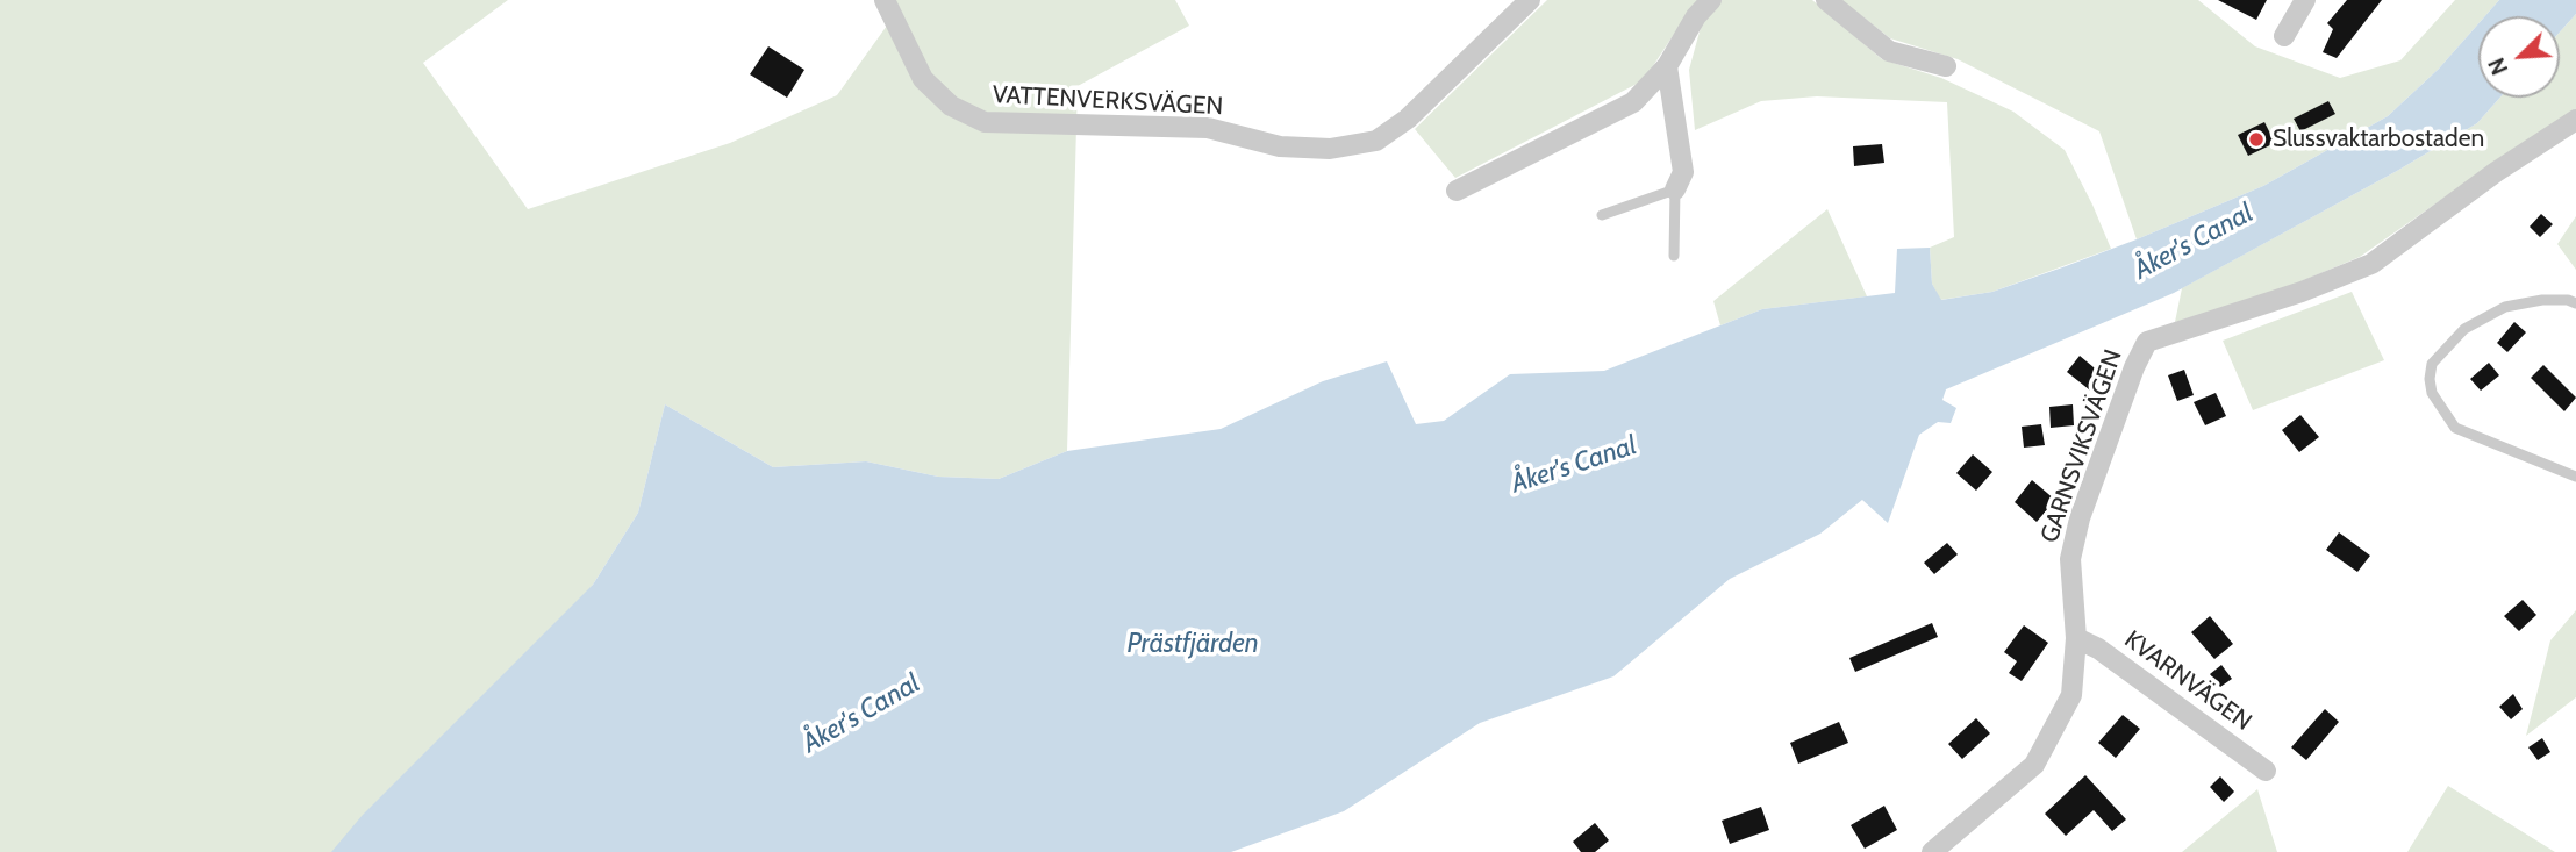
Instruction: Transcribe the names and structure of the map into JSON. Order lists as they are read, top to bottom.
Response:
{
  "streets": {
    "street": ["VATTENVERKSVÄGEN", "GARNSVIKSVÄGEN", "KVARNVÄGEN"]
  },
  "crossings": [
    ["GARNSVIKSVÄGEN", "KVARNVÄGEN"]
  ],
  "water": ["Åker's Canal", "Prästfjärden"],
  "places": ["Slussvaktarbostaden"],
  "north": "bottom left"
}
